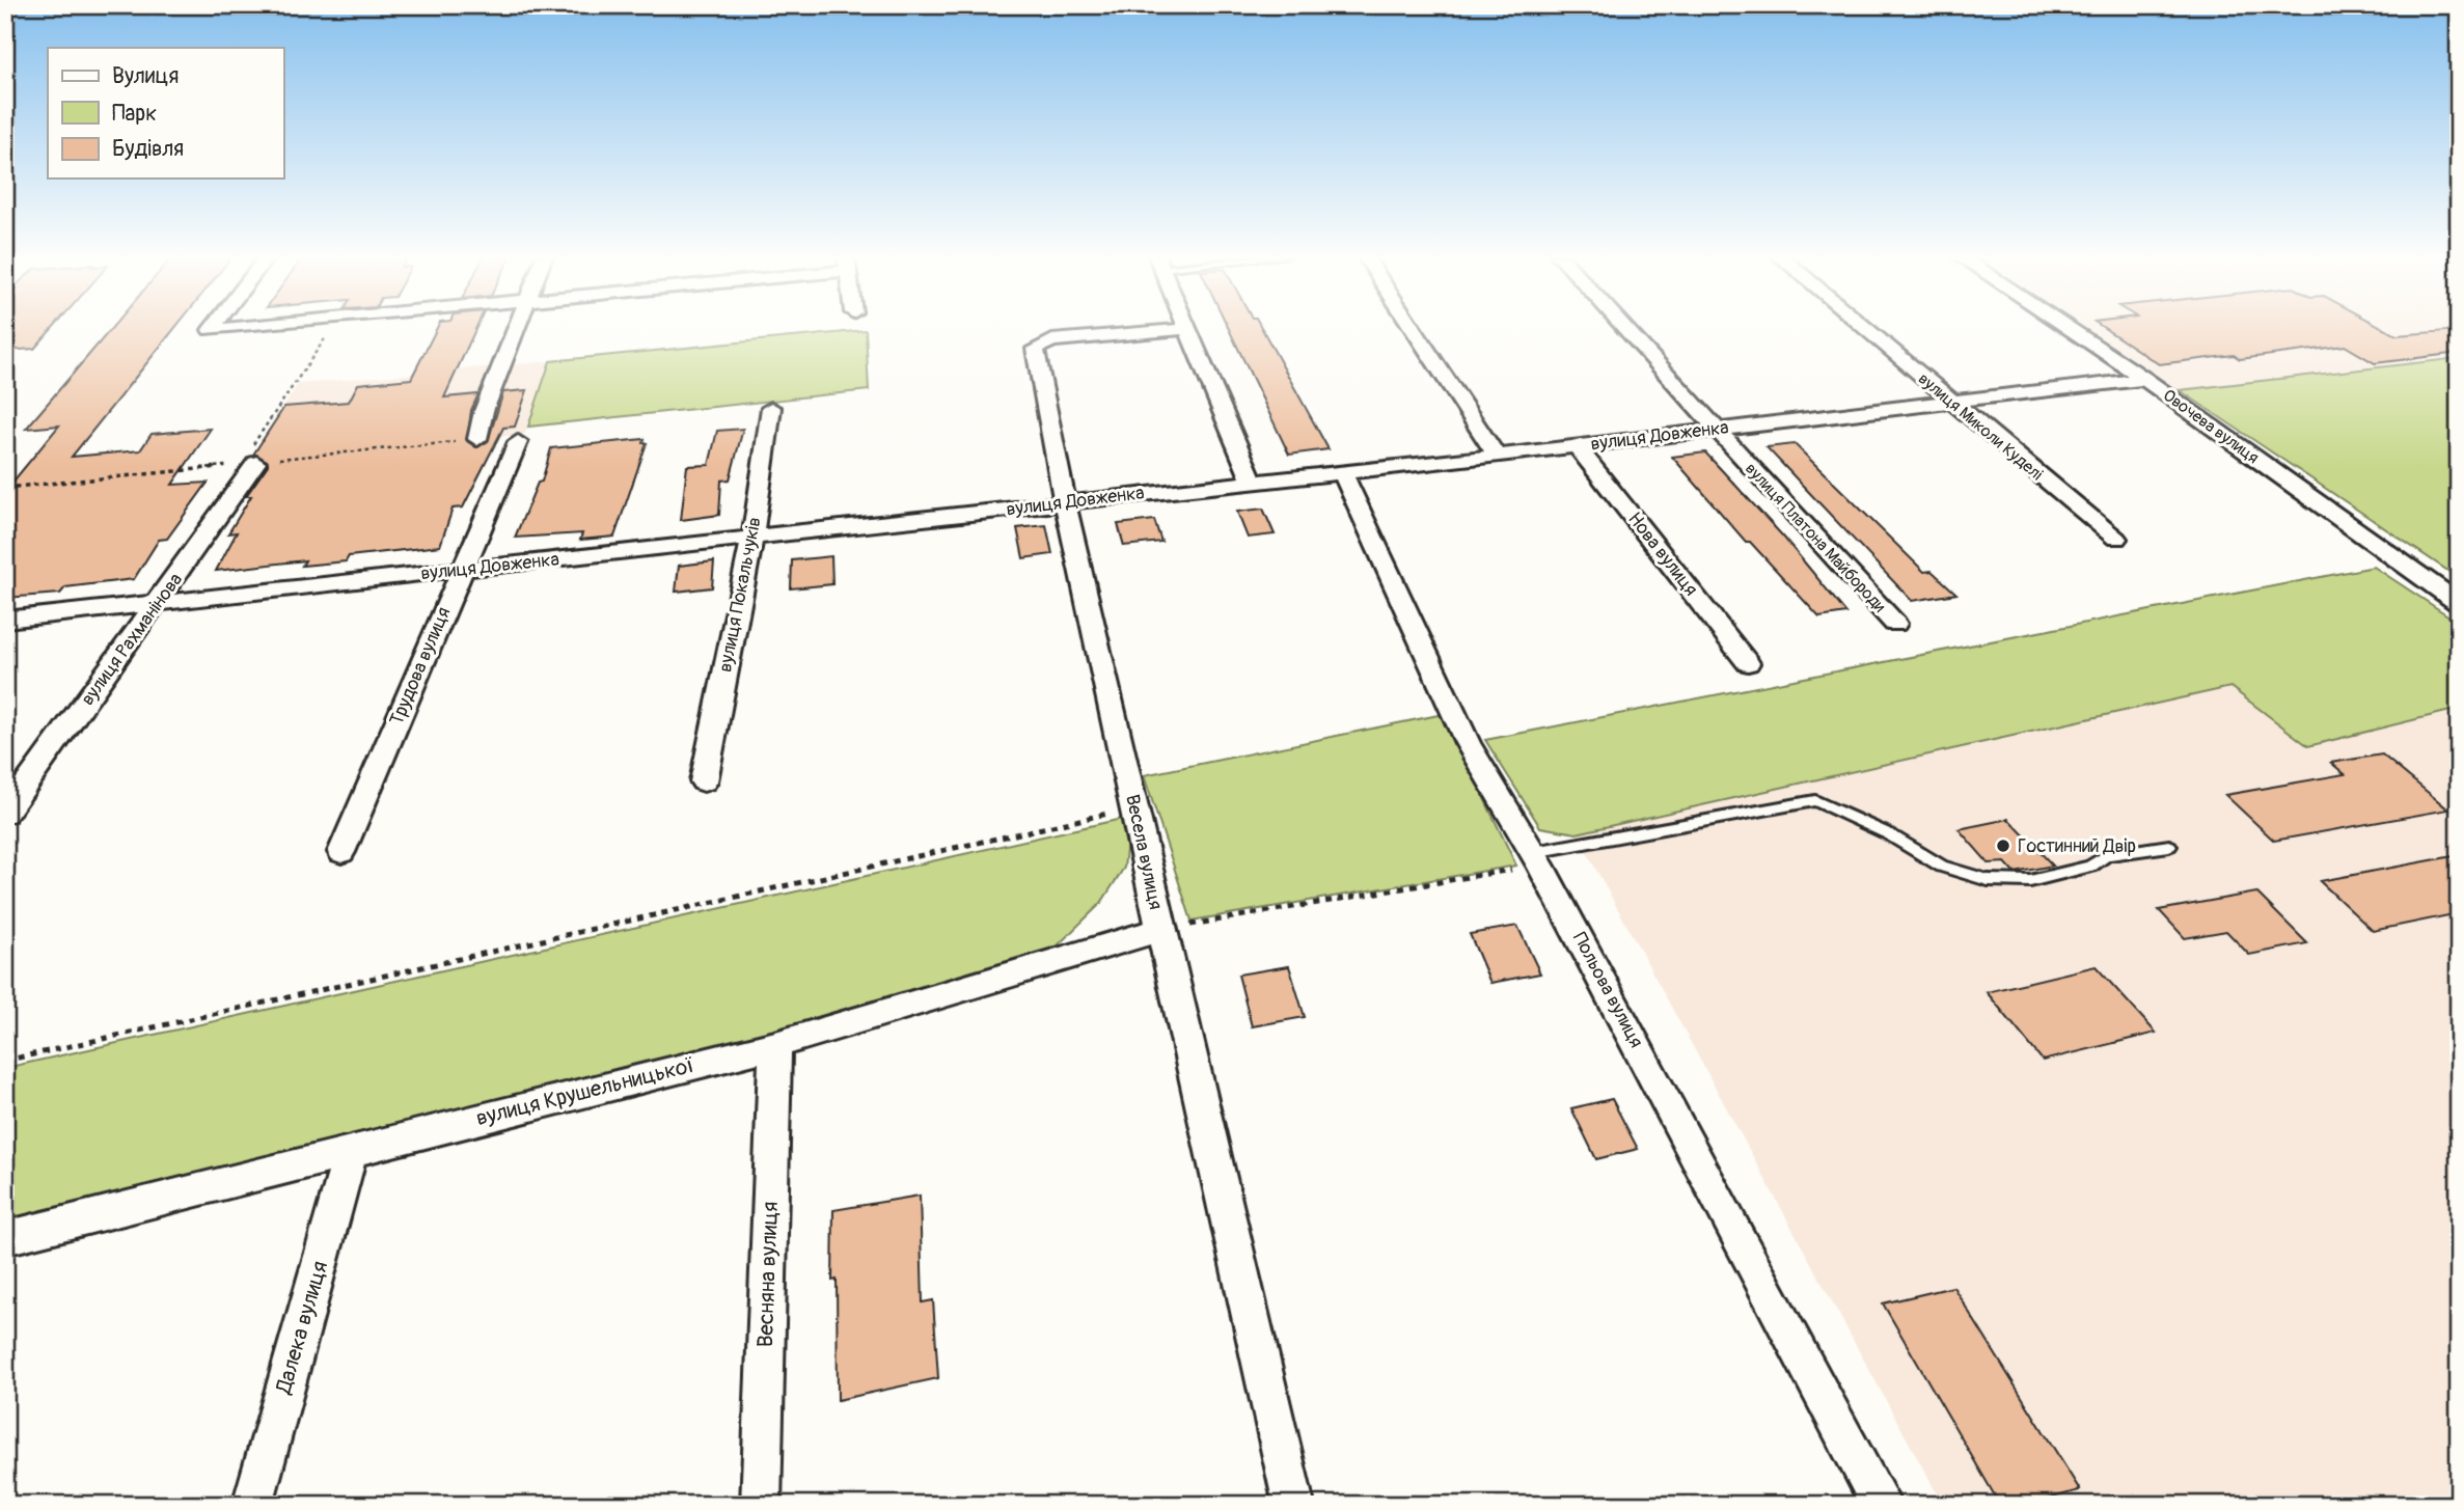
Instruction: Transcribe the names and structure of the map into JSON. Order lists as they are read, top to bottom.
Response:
{
  "streets": {
    "street": [
      "вулиця Миколи Куделі",
      "Овочева вулиця",
      "вулиця Довженка",
      "вулиця Платона Майбороди",
      "Нова вулиця",
      "вулиця Покальчуків",
      "вулиця Рахманінова",
      "Трудова вулиця",
      "Весела вулиця",
      "Польова вулиця",
      "вулиця Крушельницької",
      "Весняна вулиця",
      "Далека вулиця"
    ]
  },
  "crossings": [
    ["вулиця Миколи Куделі", "вулиця Довженка"],
    ["Овочева вулиця", "вулиця Довженка"],
    ["вулиця Довженка", "вулиця Платона Майбороди"],
    ["вулиця Довженка", "Нова вулиця"],
    ["вулиця Довженка", "вулиця Покальчуків"],
    ["вулиця Довженка", "вулиця Рахманінова"],
    ["вулиця Довженка", "Трудова вулиця"],
    ["вулиця Довженка", "Весела вулиця"],
    ["вулиця Довженка", "Польова вулиця"],
    ["Весела вулиця", "вулиця Крушельницької"],
    ["вулиця Крушельницької", "Весняна вулиця"],
    ["вулиця Крушельницької", "Далека вулиця"]
  ],
  "places": ["Гостинний Двір"],
  "legend": ["Вулиця", "Парк", "Будівля"]
}
